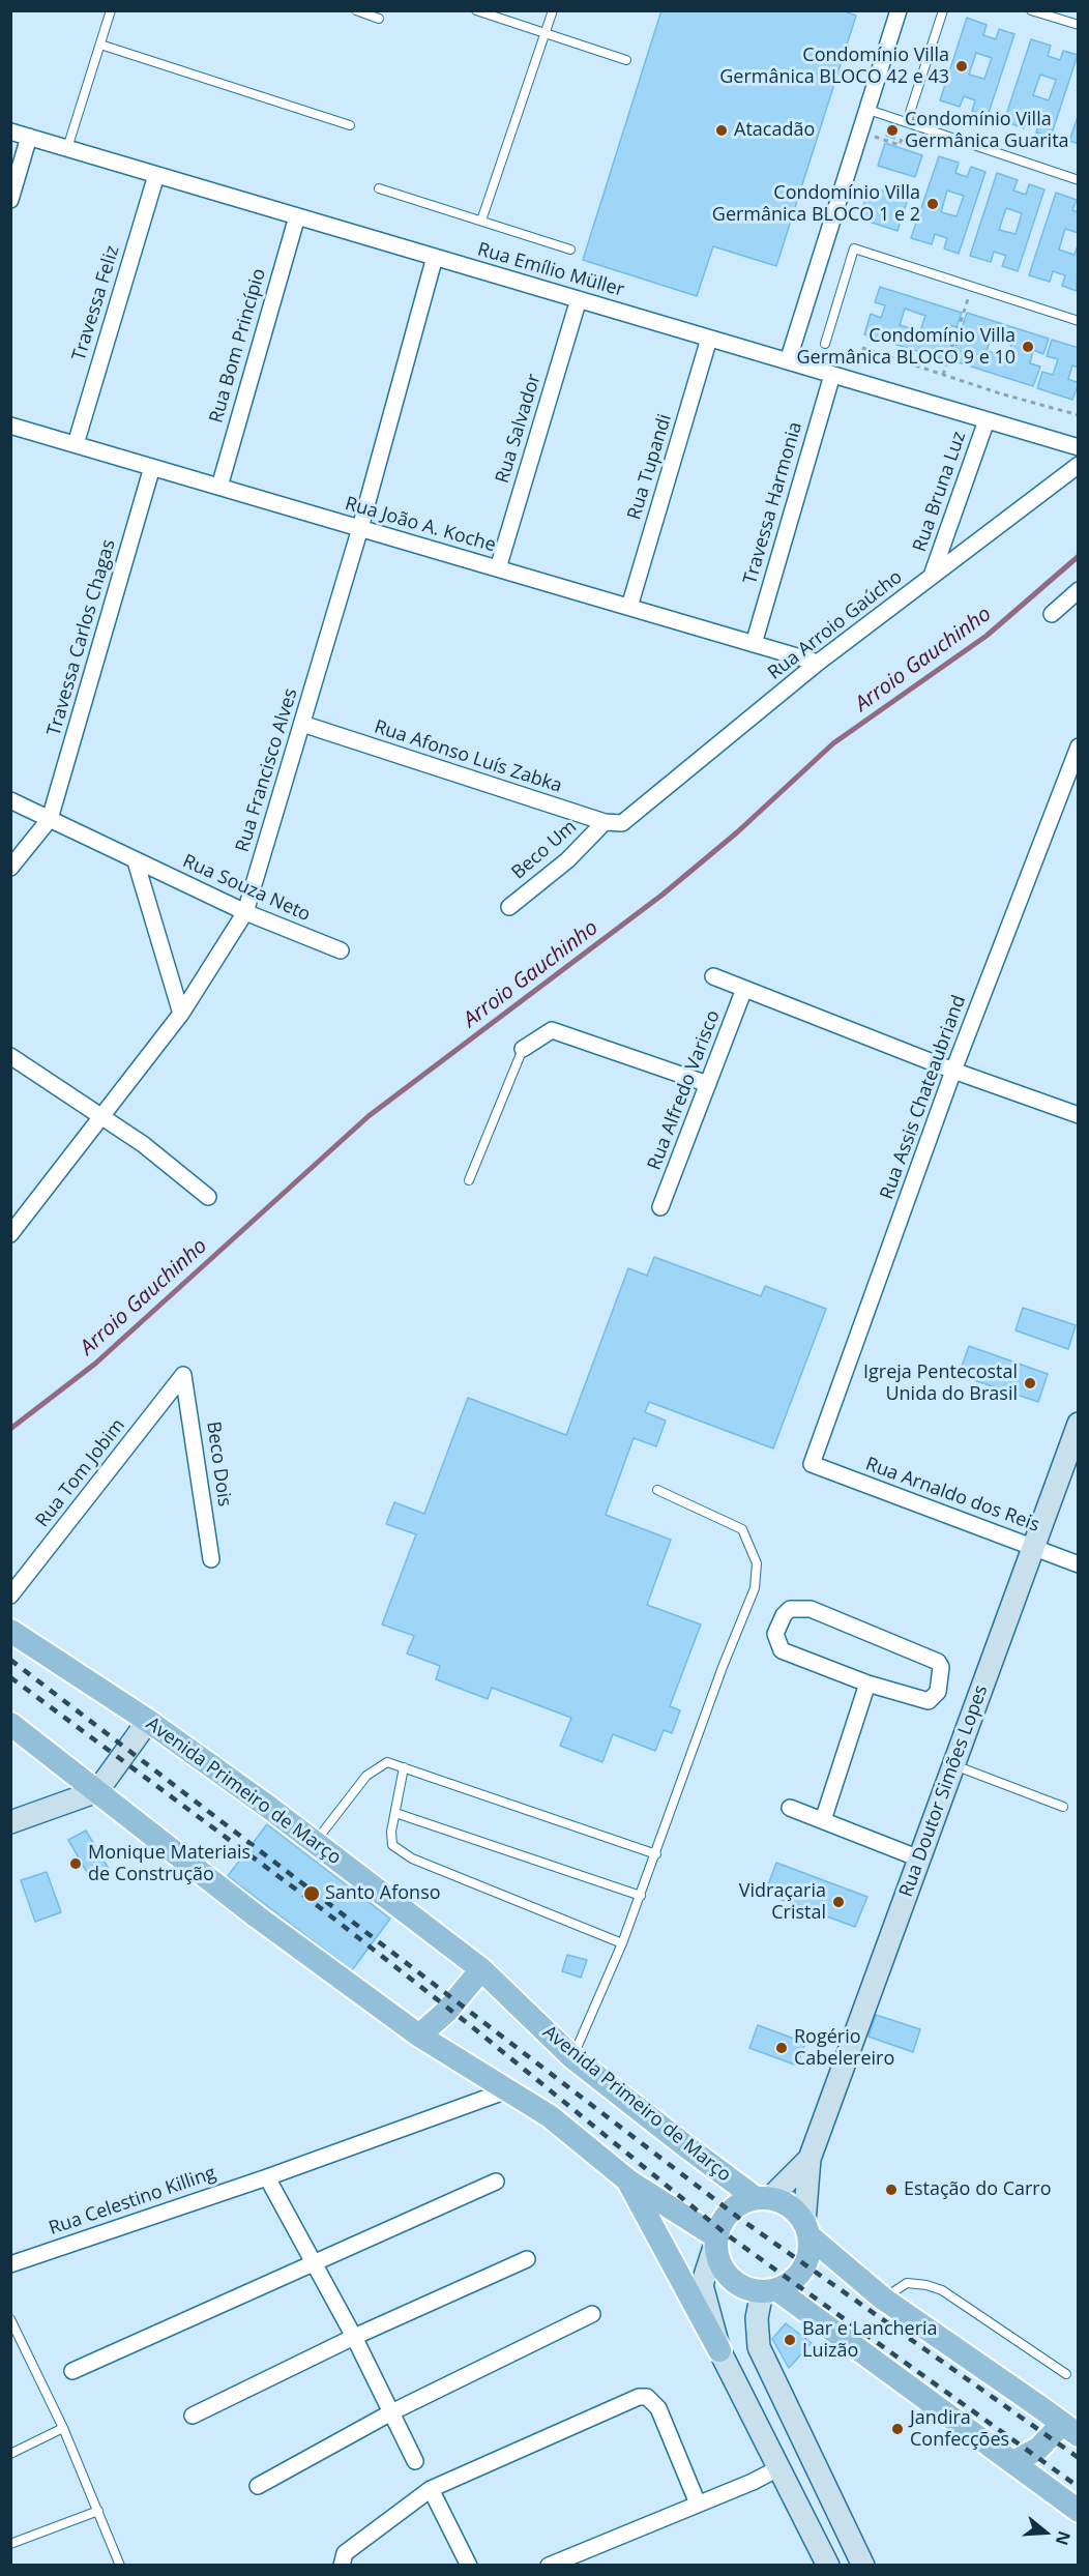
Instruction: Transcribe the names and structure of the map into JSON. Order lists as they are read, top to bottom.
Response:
{
  "streets": {
    "main road": ["Avenida Primeiro de Março", "Rua Doutor Simões Lopes"],
    "street": [
      "Rua Emílio Müller",
      "Travessa Feliz",
      "Rua Bom Princípio",
      "Rua Salvador",
      "Rua Tupandi",
      "Rua Bruna Luz",
      "Travessa Harmonia",
      "Rua João A. Koche",
      "Rua Arroio Gaúcho",
      "Travessa Carlos Chagas",
      "Rua Afonso Luís Zabka",
      "Rua Francisco Alves",
      "Beco Um",
      "Rua Souza Neto",
      "Rua Alfredo Varisco",
      "Rua Assis Chateaubriand",
      "Beco Dois",
      "Rua Tom Jobim",
      "Rua Arnaldo dos Reis",
      "Rua Celestino Killing"
    ]
  },
  "crossings": [
    ["Rua Emílio Müller", "Travessa Feliz"],
    ["Rua Emílio Müller", "Rua Bom Princípio"],
    ["Rua Emílio Müller", "Rua Salvador"],
    ["Rua Emílio Müller", "Rua Tupandi"],
    ["Rua Emílio Müller", "Rua Bruna Luz"],
    ["Rua Emílio Müller", "Travessa Harmonia"],
    ["Rua Emílio Müller", "Rua Francisco Alves"],
    ["Travessa Feliz", "Rua João A. Koche"],
    ["Rua Bom Princípio", "Rua João A. Koche"],
    ["Rua Salvador", "Rua João A. Koche"],
    ["Rua Tupandi", "Rua João A. Koche"],
    ["Rua Bruna Luz", "Rua Arroio Gaúcho"],
    ["Travessa Harmonia", "Rua João A. Koche"],
    ["Rua João A. Koche", "Rua Arroio Gaúcho"],
    ["Rua João A. Koche", "Travessa Carlos Chagas"],
    ["Rua João A. Koche", "Rua Francisco Alves"],
    ["Rua Arroio Gaúcho", "Rua Afonso Luís Zabka"],
    ["Travessa Carlos Chagas", "Rua Souza Neto"],
    ["Rua Afonso Luís Zabka", "Rua Francisco Alves"],
    ["Rua Afonso Luís Zabka", "Beco Um"],
    ["Rua Francisco Alves", "Rua Souza Neto"],
    ["Rua Assis Chateaubriand", "Rua Arnaldo dos Reis"],
    ["Beco Dois", "Rua Tom Jobim"],
    ["Rua Arnaldo dos Reis", "Rua Doutor Simões Lopes"],
    ["Avenida Primeiro de Março", "Rua Doutor Simões Lopes"]
  ],
  "water": ["Arroio Gauchinho"],
  "places": [
    "Condomínio Villa Germânica BLOCO 42 e 43",
    "Atacadão",
    "Condomínio Villa Germânica Guarita",
    "Condomínio Villa Germânica BLOCO 1 e 2",
    "Condomínio Villa Germânica BLOCO 9 e 10",
    "Igreja Pentecostal Unida do Brasil",
    "Monique Materiais de Construção",
    "Santo Afonso",
    "Vidraçaria Cristal",
    "Rogério Cabelereiro",
    "Estação do Carro",
    "Bar e Lancheria Luizão",
    "Jandira Confecções"
  ],
  "north": "right"
}
